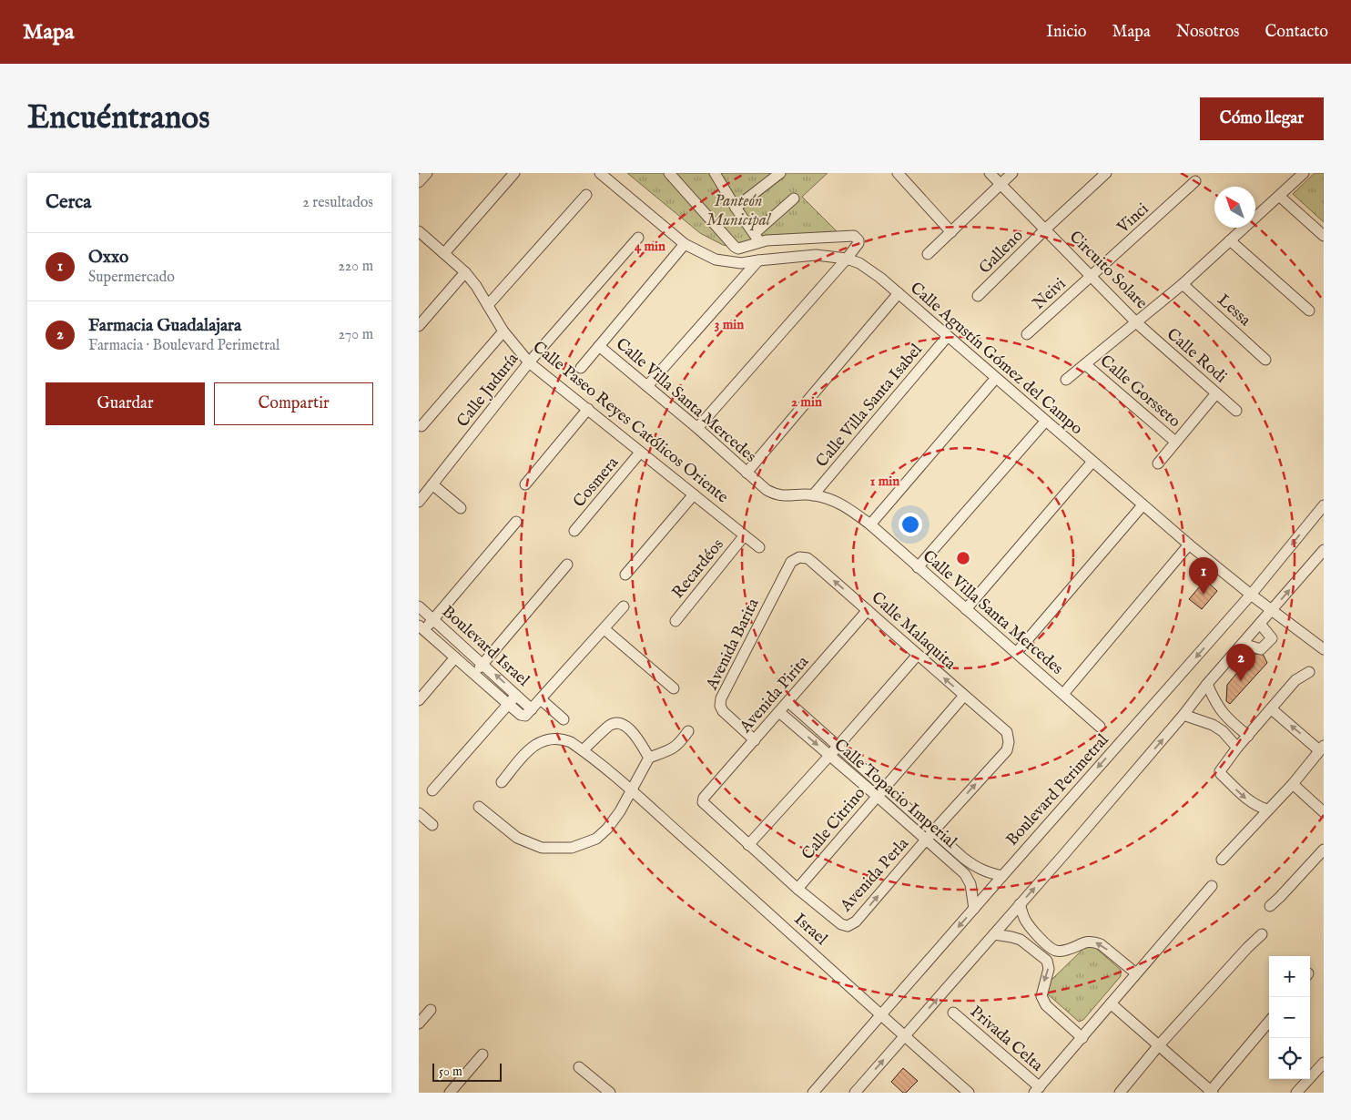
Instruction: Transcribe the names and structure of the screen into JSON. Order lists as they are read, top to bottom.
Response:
{
  "streets": {
    "street": [
      "Vinci",
      "Galleno",
      "Circuito Solare",
      "Neivi",
      "Lessa",
      "Calle Rodi",
      "Calle Agustín Gómez del Campo",
      "Calle Juduría",
      "Calle Gorsseto",
      "Calle Villa Santa Mercedes",
      "Calle Villa Santa Isabel",
      "Calle Paseo Reyes Católicos Oriente",
      "Cosmera",
      "Recardéos",
      "Calle Malaquita",
      "Avenida Barita",
      "Boulevard Israel",
      "Avenida Pirita",
      "Boulevard Perimetral",
      "Calle Topacio Imperial",
      "Calle Citrino",
      "Avenida Perla",
      "Israel",
      "Privada Celta"
    ]
  },
  "crossings": [
    ["Vinci", "Circuito Solare"],
    ["Vinci", "Neivi"],
    ["Galleno", "Circuito Solare"],
    ["Circuito Solare", "Neivi"],
    ["Circuito Solare", "Lessa"],
    ["Circuito Solare", "Calle Rodi"],
    ["Calle Agustín Gómez del Campo", "Calle Villa Santa Isabel"],
    ["Calle Agustín Gómez del Campo", "Boulevard Perimetral"],
    ["Calle Juduría", "Calle Paseo Reyes Católicos Oriente"],
    ["Calle Villa Santa Mercedes", "Calle Villa Santa Isabel"],
    ["Calle Paseo Reyes Católicos Oriente", "Cosmera"],
    ["Calle Paseo Reyes Católicos Oriente", "Recardéos"],
    ["Calle Malaquita", "Avenida Barita"],
    ["Calle Malaquita", "Avenida Pirita"],
    ["Calle Malaquita", "Calle Citrino"],
    ["Calle Malaquita", "Avenida Perla"],
    ["Avenida Barita", "Avenida Pirita"],
    ["Avenida Pirita", "Calle Topacio Imperial"],
    ["Boulevard Perimetral", "Calle Topacio Imperial"],
    ["Boulevard Perimetral", "Israel"],
    ["Calle Topacio Imperial", "Calle Citrino"],
    ["Calle Topacio Imperial", "Avenida Perla"],
    ["Calle Citrino", "Avenida Perla"]
  ],
  "one_way": ["Calle Malaquita", "Avenida Perla"],
  "parks": ["Panteón Municipal"],
  "scale_bar": "50 m",
  "north": "top left",
  "page": {
    "header": "Mapa",
    "nav": [
      "Inicio",
      "Mapa",
      "Nosotros",
      "Contacto"
    ],
    "buttons": [
      "Cómo llegar",
      ["Guardar", "Compartir"]
    ],
    "title": "Encuéntranos",
    "heading": ["Cerca", "2 resultados"],
    "list": [
      {
        "mark": "1",
        "name": "Oxxo",
        "note": "Supermercado",
        "value": "220 m"
      },
      {
        "mark": "2",
        "name": "Farmacia Guadalajara",
        "note": "Farmacia · Boulevard Perimetral",
        "value": "270 m"
      }
    ],
    "pins": ["1", "2"],
    "map_buttons": ["+", "−"],
    "scale": "50 m"
  },
  "rings": [
    "4 min",
    "3 min",
    "2 min",
    "1 min"
  ]
}
